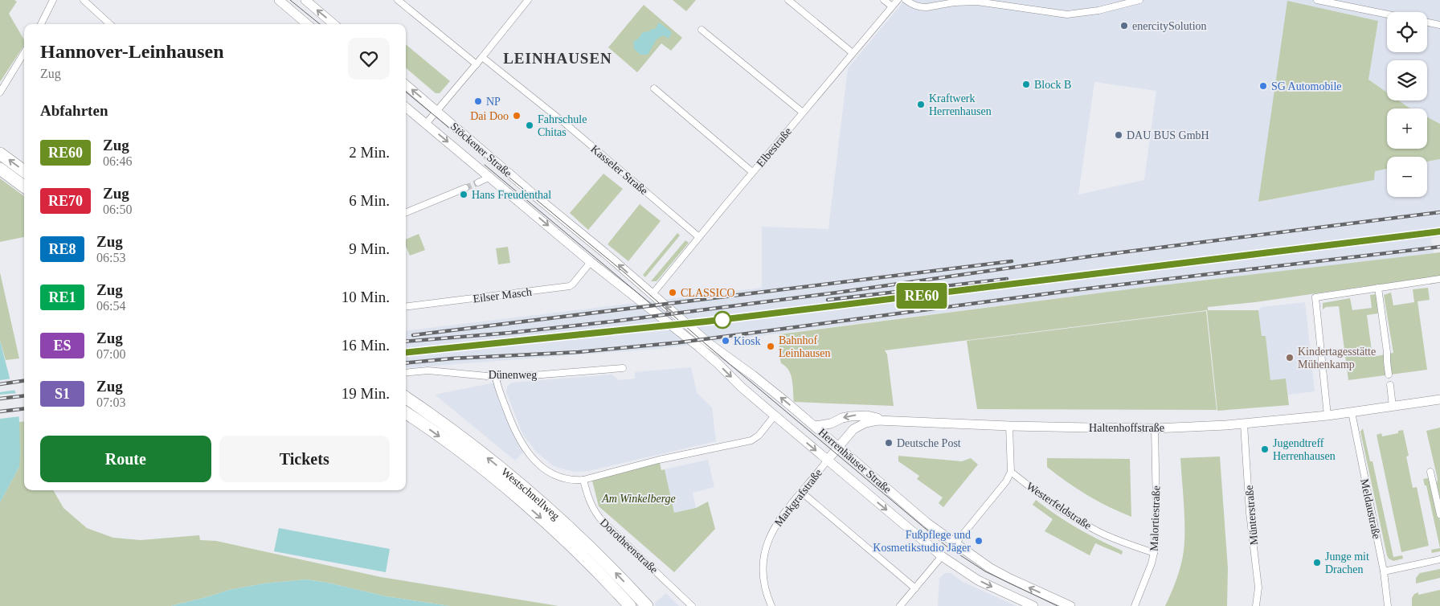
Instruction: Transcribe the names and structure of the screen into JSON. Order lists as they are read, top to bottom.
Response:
{
  "streets": {
    "highway": ["Westschnellweg"],
    "street": [
      "Elbestraße",
      "Stöckener Straße",
      "Kasseler Straße",
      "Eilser Masch",
      "Dünenweg",
      "Haltenhoffstraße",
      "Herrenhäuser Straße",
      "Markgrafstraße",
      "Westerfeldstraße",
      "Meldaustraße",
      "Münterstraße",
      "Malortiestraße",
      "Dorotheenstraße"
    ]
  },
  "crossings": [
    ["Elbestraße", "Stöckener Straße"],
    ["Elbestraße", "Kasseler Straße"],
    ["Elbestraße", "Herrenhäuser Straße"],
    ["Stöckener Straße", "Eilser Masch"],
    ["Stöckener Straße", "Herrenhäuser Straße"],
    ["Haltenhoffstraße", "Herrenhäuser Straße"],
    ["Haltenhoffstraße", "Markgrafstraße"],
    ["Haltenhoffstraße", "Meldaustraße"],
    ["Haltenhoffstraße", "Münterstraße"],
    ["Haltenhoffstraße", "Malortiestraße"],
    ["Herrenhäuser Straße", "Markgrafstraße"],
    ["Westerfeldstraße", "Malortiestraße"]
  ],
  "districts": ["LEINHAUSEN"],
  "parks": ["Am Winkelberge"],
  "places": [
    "enercitySolution",
    "Block B",
    "SG Automobile",
    "NP",
    "Kraftwerk Herrenhausen",
    "Dai Doo",
    "Fahrschule Chitas",
    "DAU BUS GmbH",
    "Hans Freudenthal",
    "CLASSICO",
    "Kiosk",
    "Bahnhof Leinhausen",
    "Kindertagesstätte Mühenkamp",
    "Deutsche Post",
    "Jugendtreff Herrenhausen",
    "Fußpflege und Kosmetikstudio Jäger",
    "Junge mit Drachen"
  ],
  "page": {
    "on_map": "RE60",
    "map_buttons": ["+", "−"],
    "heading": [
      ["Hannover-Leinhausen", "Zug"],
      "Abfahrten"
    ],
    "list": [
      {
        "mark": "RE60",
        "name": "Zug",
        "note": "06:46",
        "value": "2 Min."
      },
      {
        "mark": "RE70",
        "name": "Zug",
        "note": "06:50",
        "value": "6 Min."
      },
      {
        "mark": "RE8",
        "name": "Zug",
        "note": "06:53",
        "value": "9 Min."
      },
      {
        "mark": "RE1",
        "name": "Zug",
        "note": "06:54",
        "value": "10 Min."
      },
      {
        "mark": "ES",
        "name": "Zug",
        "note": "07:00",
        "value": "16 Min."
      },
      {
        "mark": "S1",
        "name": "Zug",
        "note": "07:03",
        "value": "19 Min."
      }
    ],
    "buttons": ["Route", "Tickets"]
  }
}
